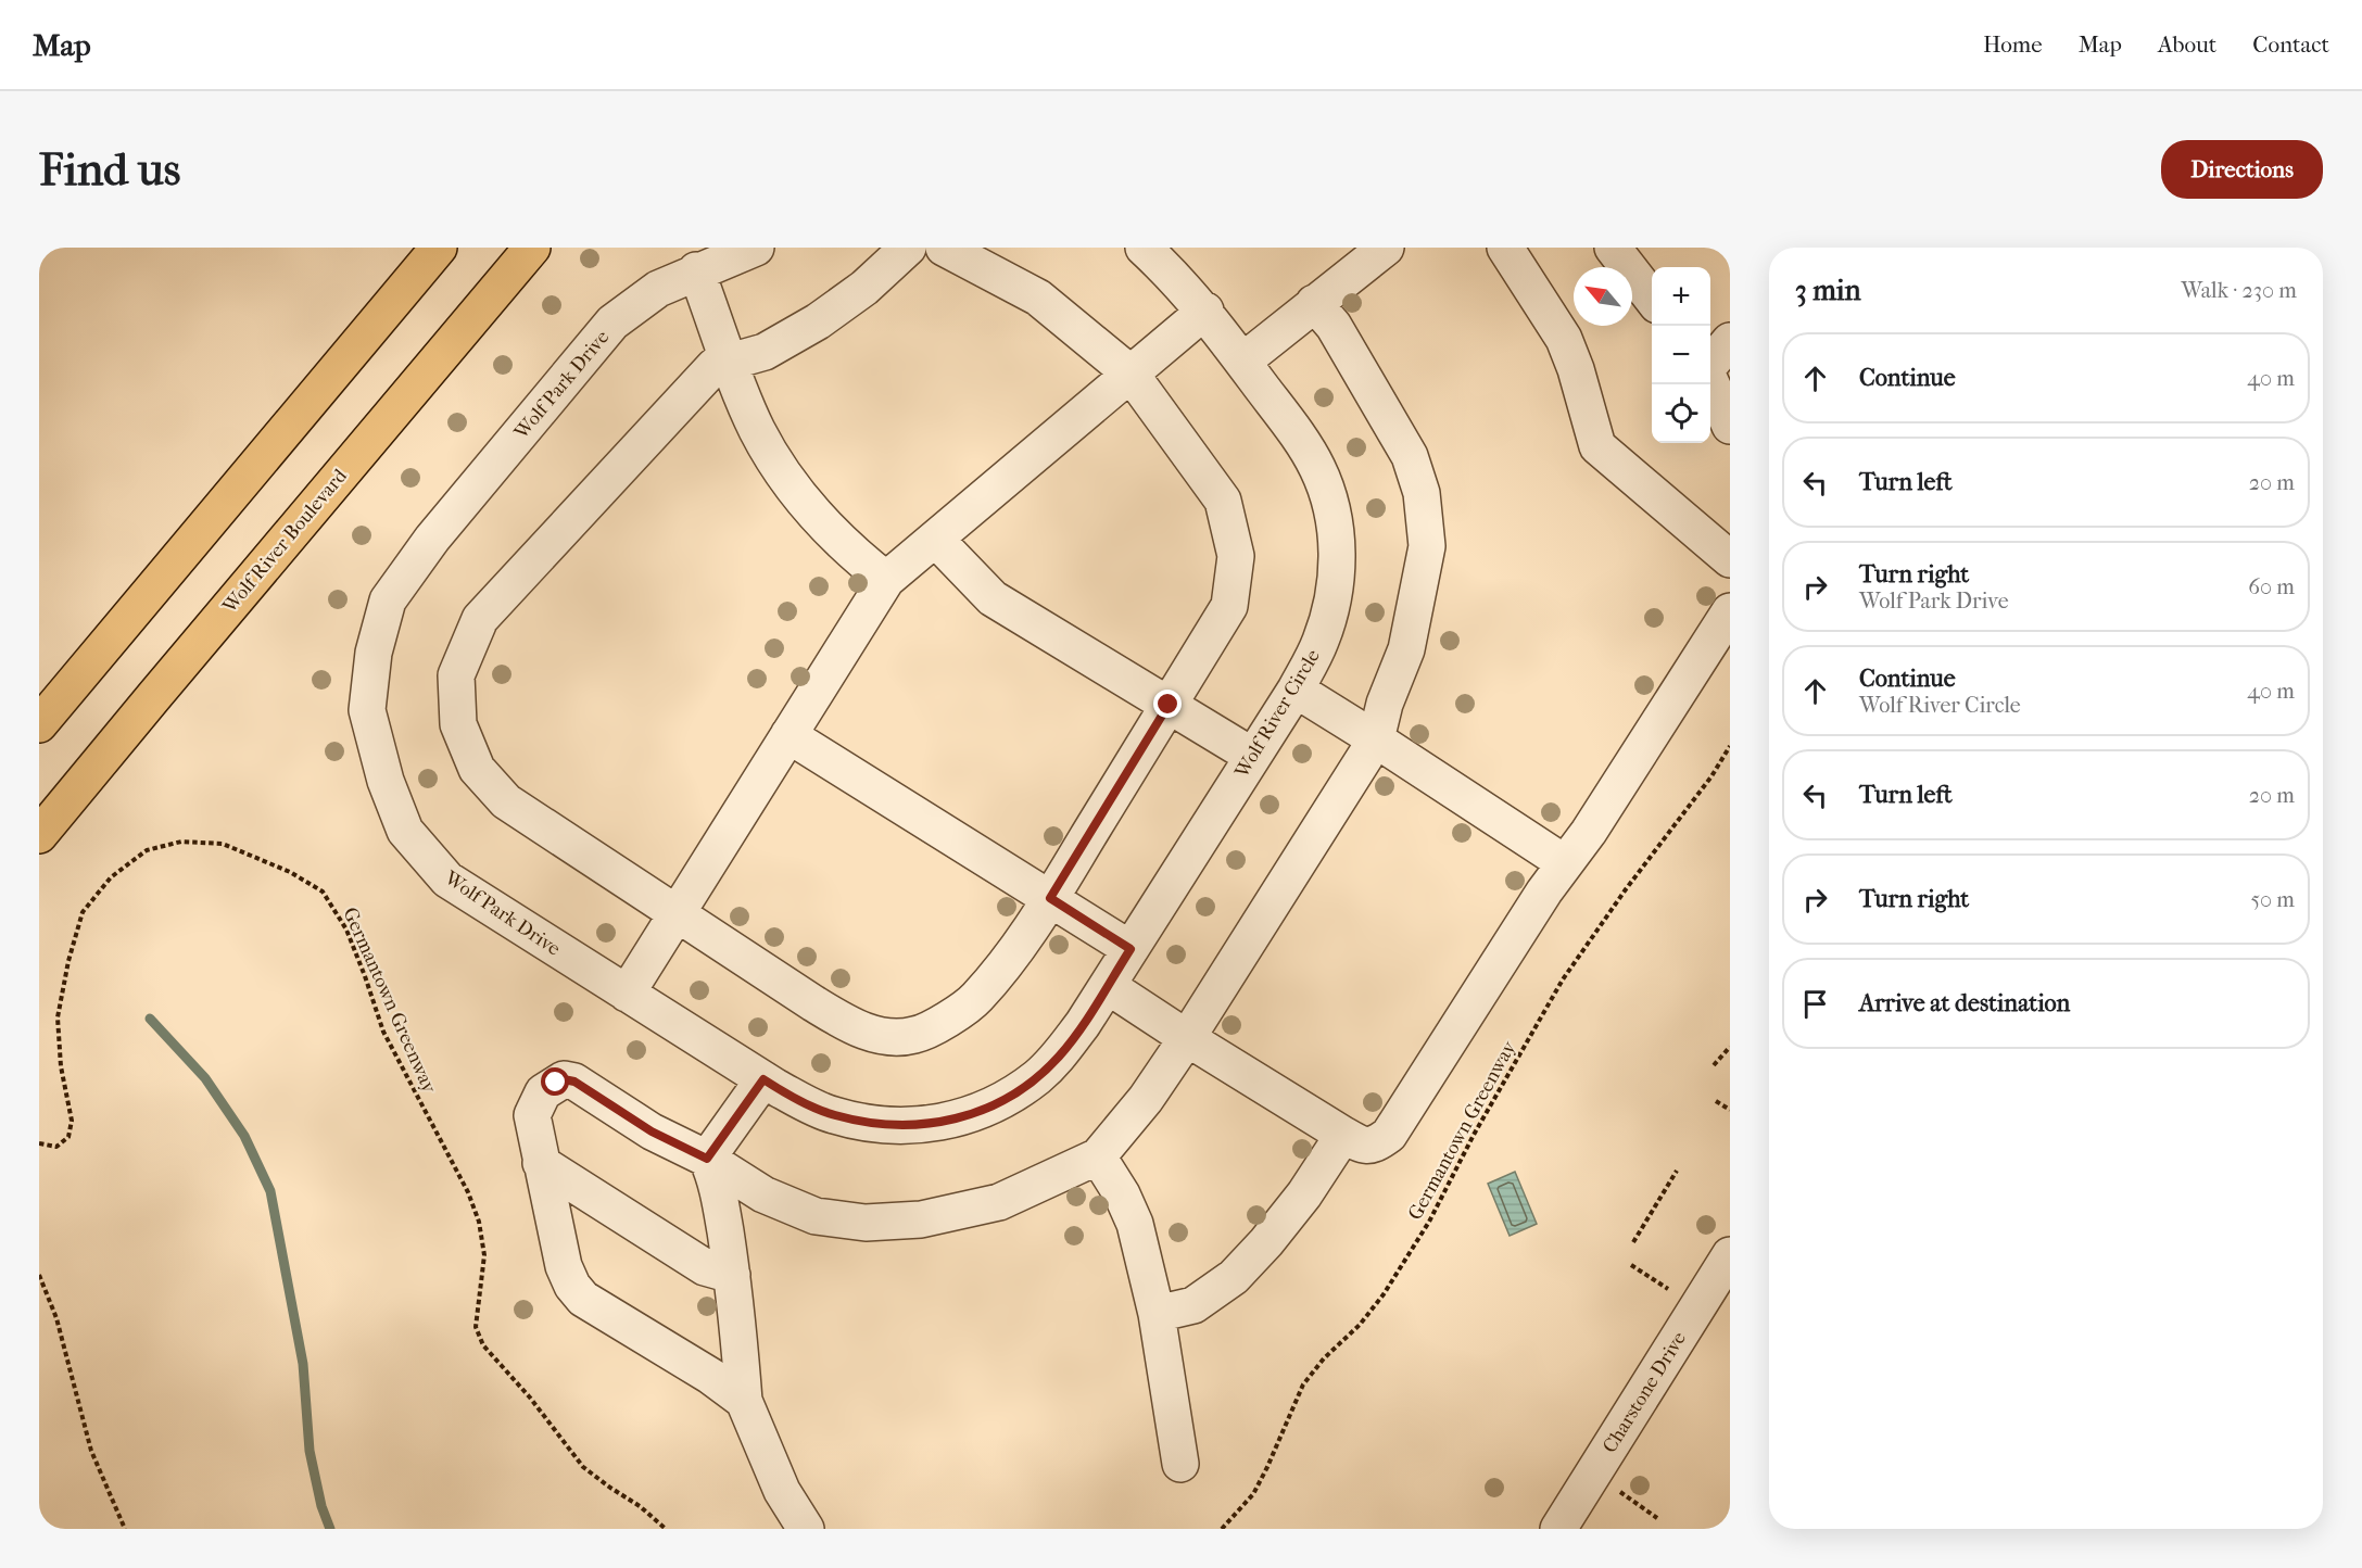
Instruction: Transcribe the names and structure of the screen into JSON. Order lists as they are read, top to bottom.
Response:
{
  "streets": {
    "main road": ["Wolf River Boulevard"],
    "street": ["Wolf Park Drive", "Wolf River Circle", "Charstone Drive"],
    "path": ["Germantown Greenway"]
  },
  "crossings": [
    ["Wolf Park Drive", "Wolf River Circle"]
  ],
  "north": "top left",
  "page": {
    "header": "Map",
    "nav": [
      "Home",
      "Map",
      "About",
      "Contact"
    ],
    "buttons": "Directions",
    "title": "Find us",
    "heading": ["3 min", "Walk · 230 m"],
    "map_buttons": ["+", "−"],
    "list": [
      ["Continue", "40 m"],
      ["Turn left", "20 m"],
      ["Turn right", "Wolf Park Drive", "60 m"],
      ["Continue", "Wolf River Circle", "40 m"],
      ["Turn left", "20 m"],
      ["Turn right", "50 m"],
      "Arrive at destination"
    ]
  }
}
